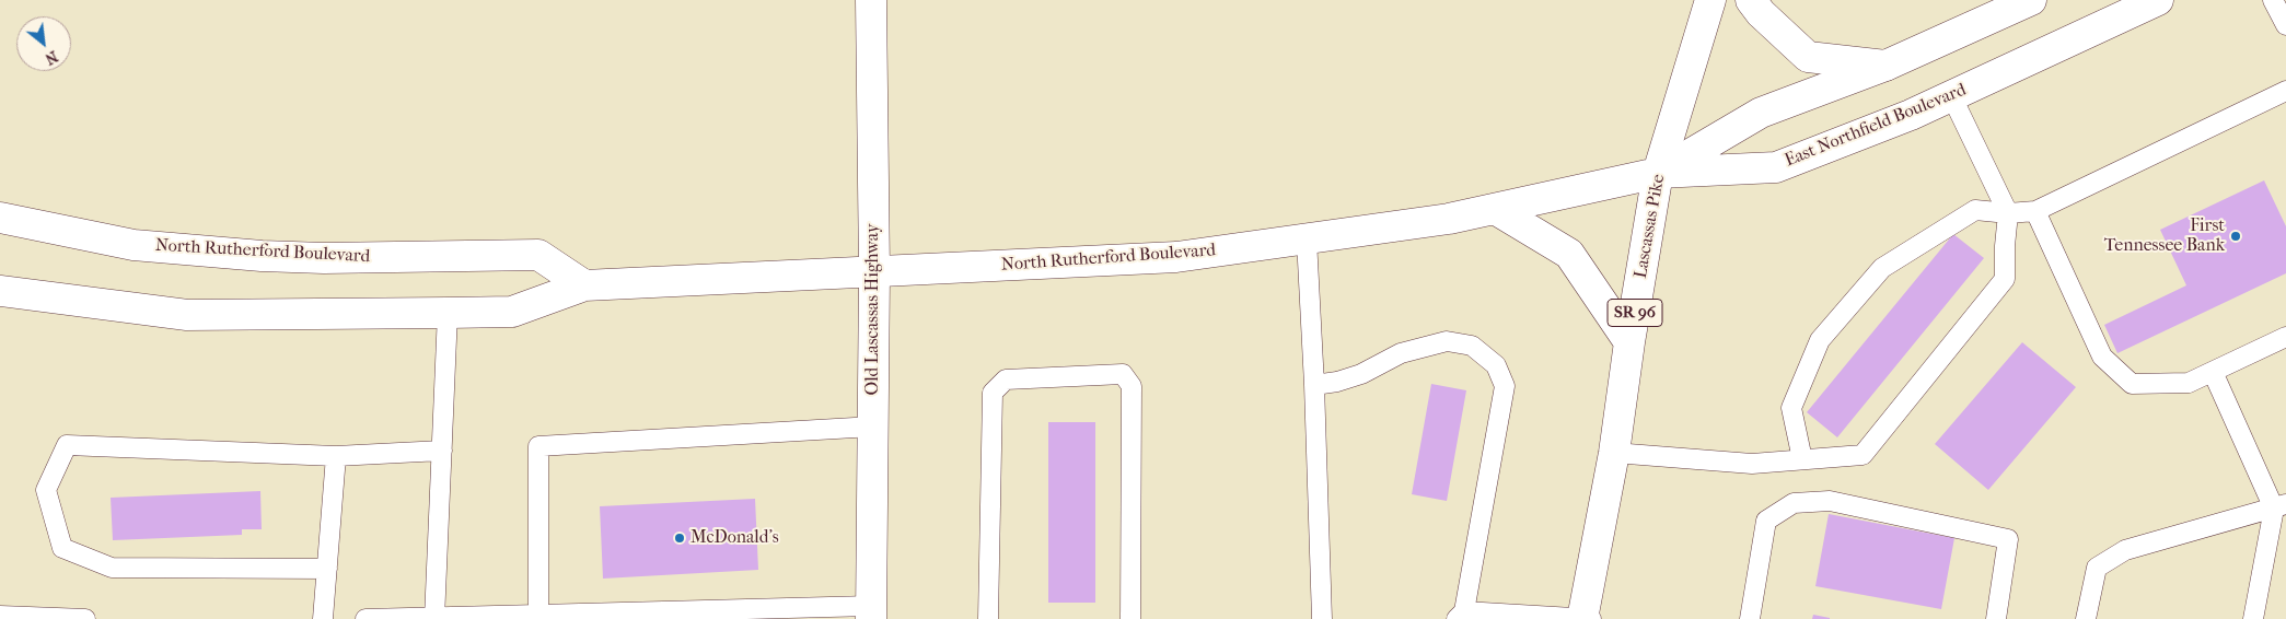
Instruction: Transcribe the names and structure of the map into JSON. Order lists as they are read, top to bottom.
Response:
{
  "streets": {
    "main road": [
      "East Northfield Boulevard",
      "Lascassas Pike",
      "North Rutherford Boulevard",
      "Old Lascassas Highway",
      "SR 96"
    ]
  },
  "crossings": [
    ["East Northfield Boulevard", "Lascassas Pike"],
    ["East Northfield Boulevard", "North Rutherford Boulevard"],
    ["Lascassas Pike", "North Rutherford Boulevard"],
    ["North Rutherford Boulevard", "Old Lascassas Highway"]
  ],
  "places": ["First Tennessee Bank", "McDonald's"],
  "north": "bottom right"
}
